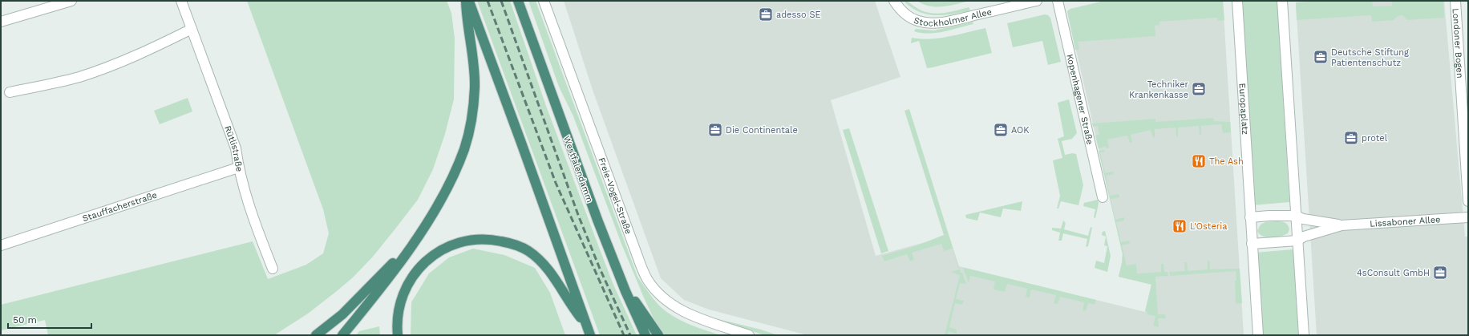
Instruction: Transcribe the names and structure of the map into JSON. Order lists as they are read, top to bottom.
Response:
{
  "streets": {
    "highway": ["Westfalendamm"],
    "street": [
      "Stockholmer Allee",
      "Londoner Bogen",
      "Kopenhagener Straße",
      "Europaplatz",
      "Rütlistraße",
      "Freie-Vogel-Straße",
      "Stauffacherstraße",
      "Lissaboner Allee"
    ]
  },
  "crossings": [
    ["Rütlistraße", "Stauffacherstraße"]
  ],
  "places": {
    "office": [
      "adesso SE",
      "Deutsche Stiftung Patientenschutz",
      "Techniker Krankenkasse",
      "Die Continentale",
      "AOK",
      "protel",
      "4sConsult GmbH"
    ],
    "restaurant": ["The Ash", "L'Osteria"]
  },
  "scale_bar": "50 m"
}
